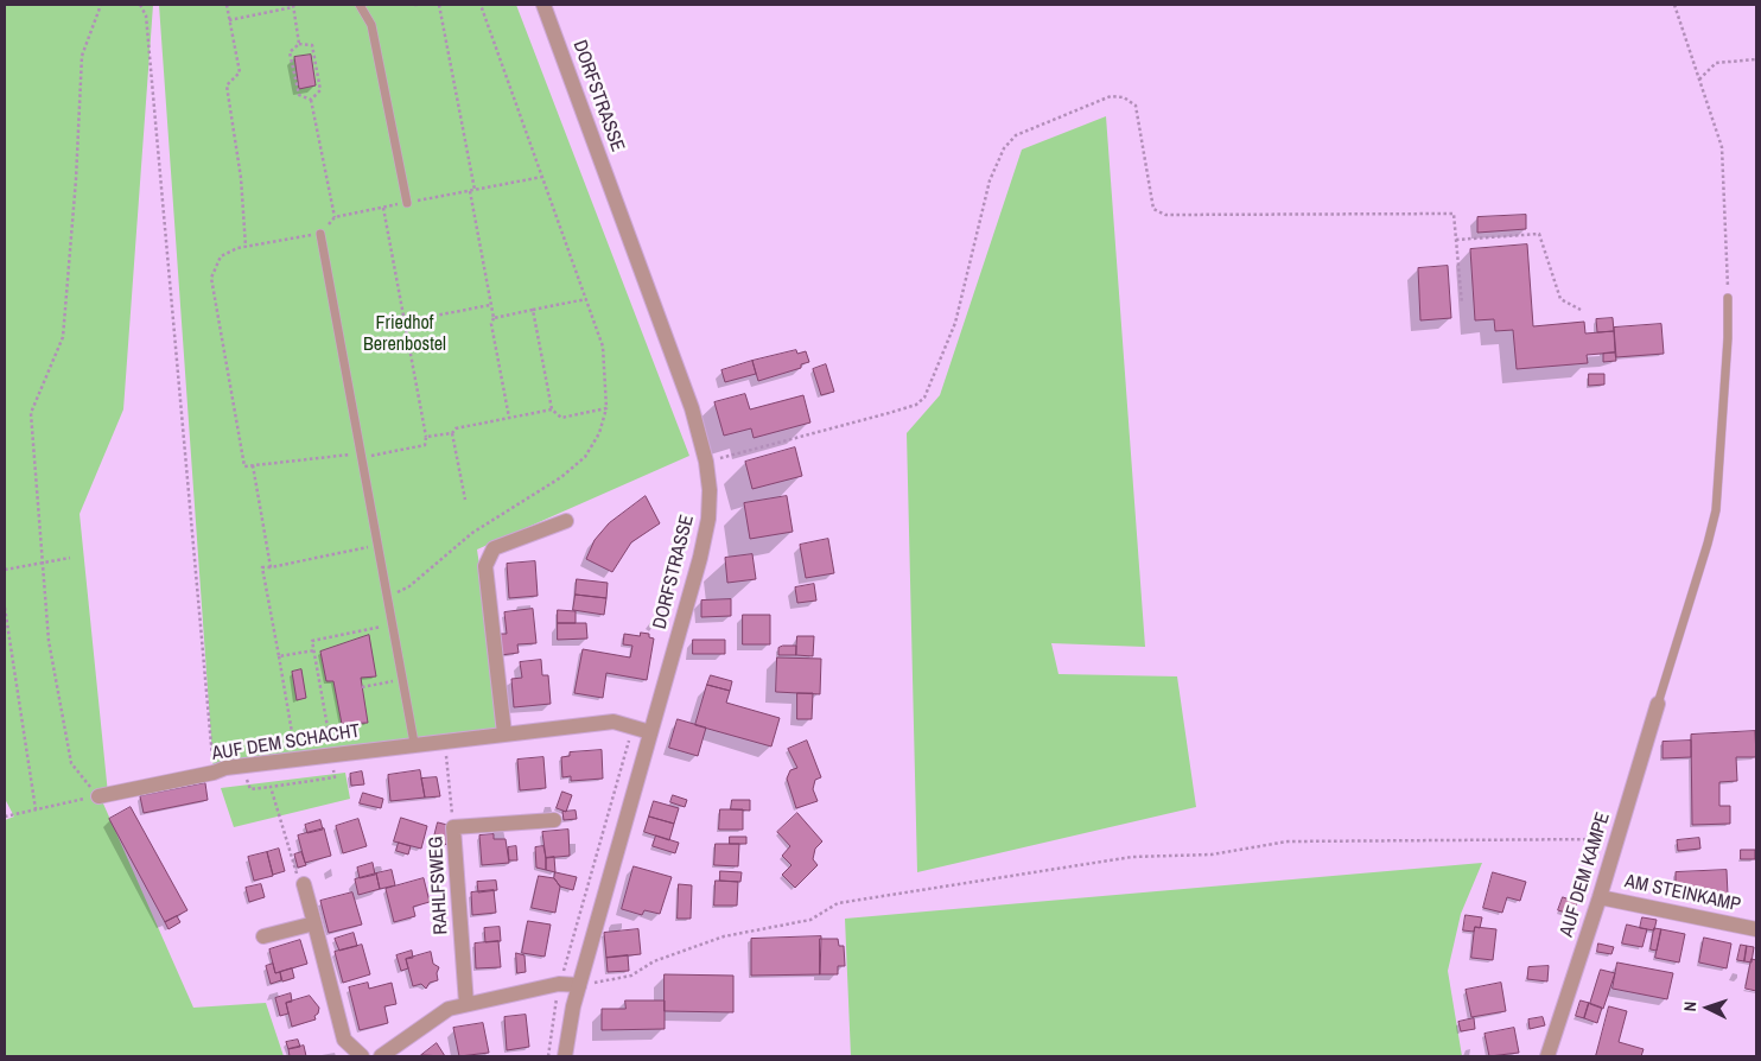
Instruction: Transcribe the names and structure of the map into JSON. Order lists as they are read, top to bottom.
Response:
{
  "streets": {
    "street": [
      "DORFSTRASSE",
      "AUF DEM SCHACHT",
      "AUF DEM KAMPE",
      "RAHLFSWEG",
      "AM STEINKAMP"
    ]
  },
  "crossings": [
    ["DORFSTRASSE", "AUF DEM SCHACHT"],
    ["AUF DEM KAMPE", "AM STEINKAMP"]
  ],
  "parks": ["Friedhof Berenbostel"],
  "north": "left"
}
